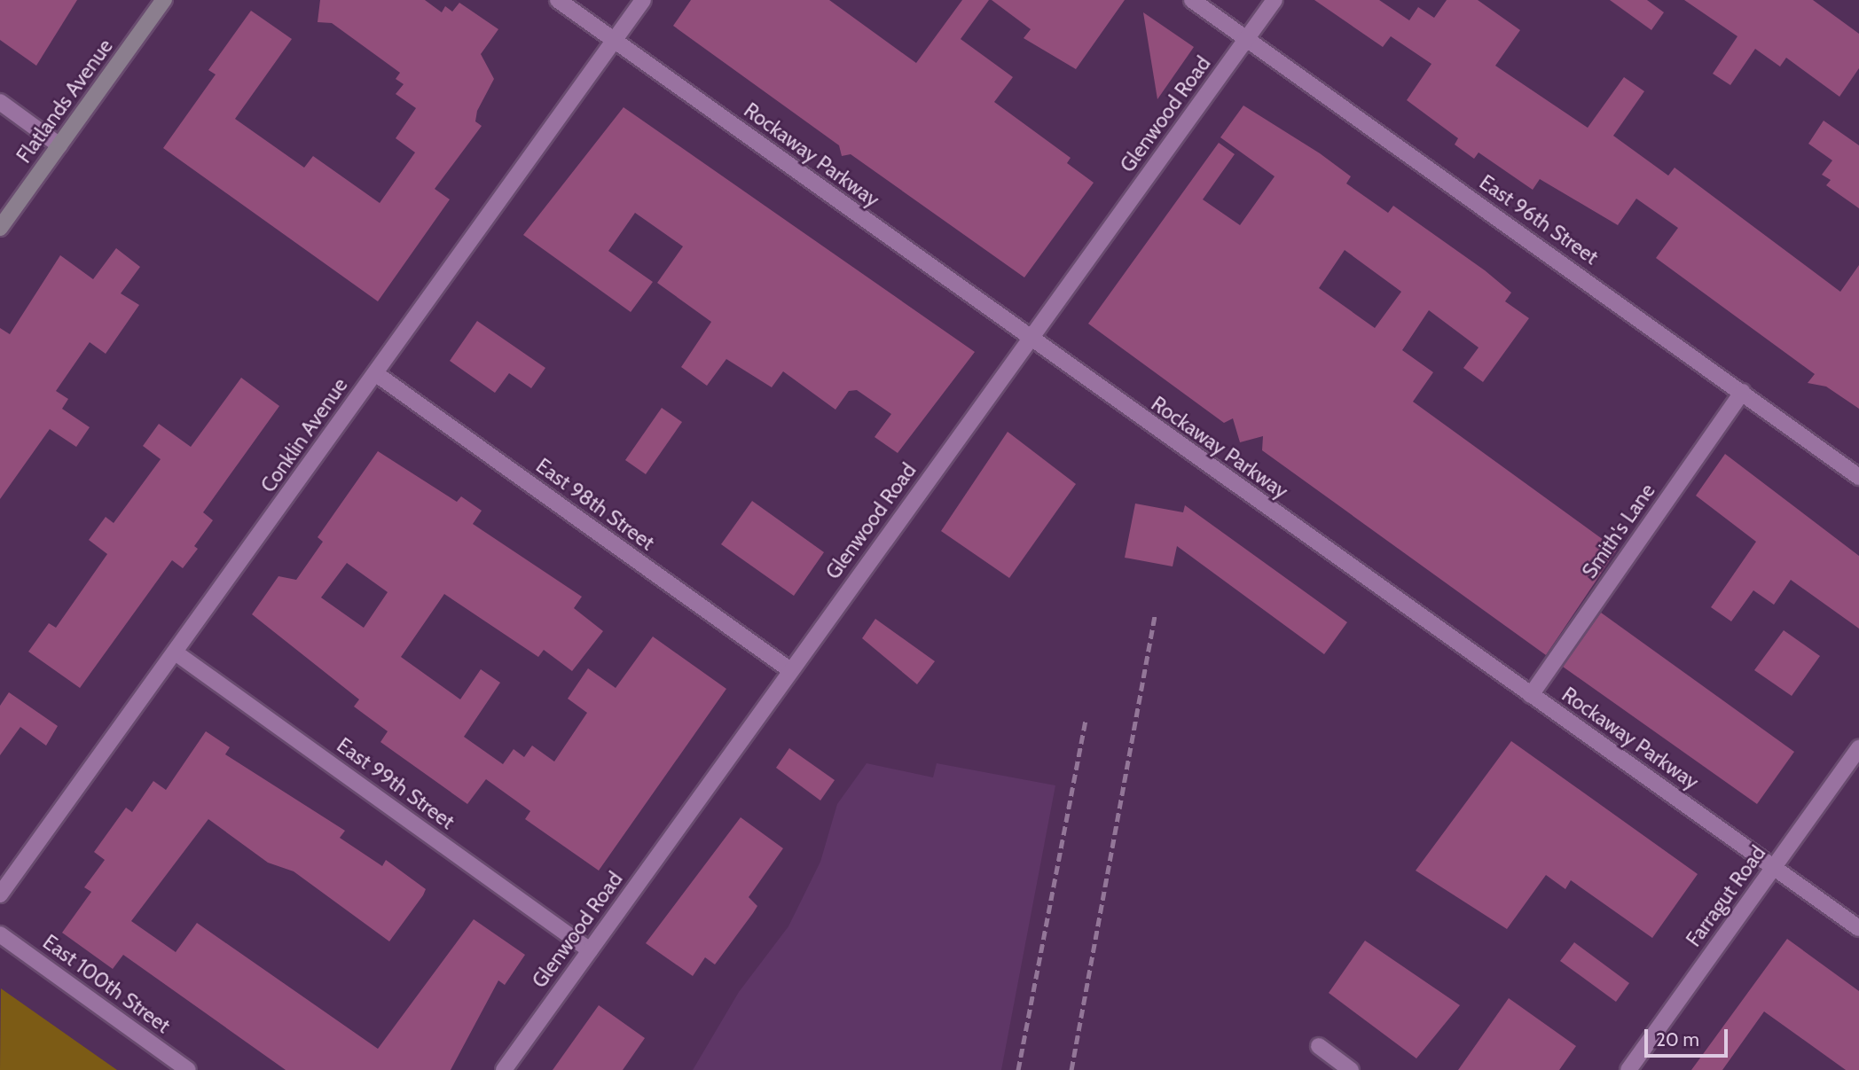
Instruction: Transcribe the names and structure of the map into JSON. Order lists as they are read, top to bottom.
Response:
{
  "streets": {
    "main road": ["Flatlands Avenue"],
    "street": [
      "Glenwood Road",
      "Rockaway Parkway",
      "East 96th Street",
      "Conklin Avenue",
      "East 98th Street",
      "Smith's Lane",
      "East 99th Street",
      "Farragut Road",
      "East 100th Street"
    ]
  },
  "crossings": [
    ["Glenwood Road", "Rockaway Parkway"],
    ["Glenwood Road", "East 96th Street"],
    ["Glenwood Road", "East 98th Street"],
    ["Glenwood Road", "East 99th Street"],
    ["Rockaway Parkway", "Conklin Avenue"],
    ["Rockaway Parkway", "Smith's Lane"],
    ["Rockaway Parkway", "Farragut Road"],
    ["East 96th Street", "Smith's Lane"],
    ["Conklin Avenue", "East 98th Street"],
    ["Conklin Avenue", "East 99th Street"]
  ],
  "scale_bar": "20 m"
}
